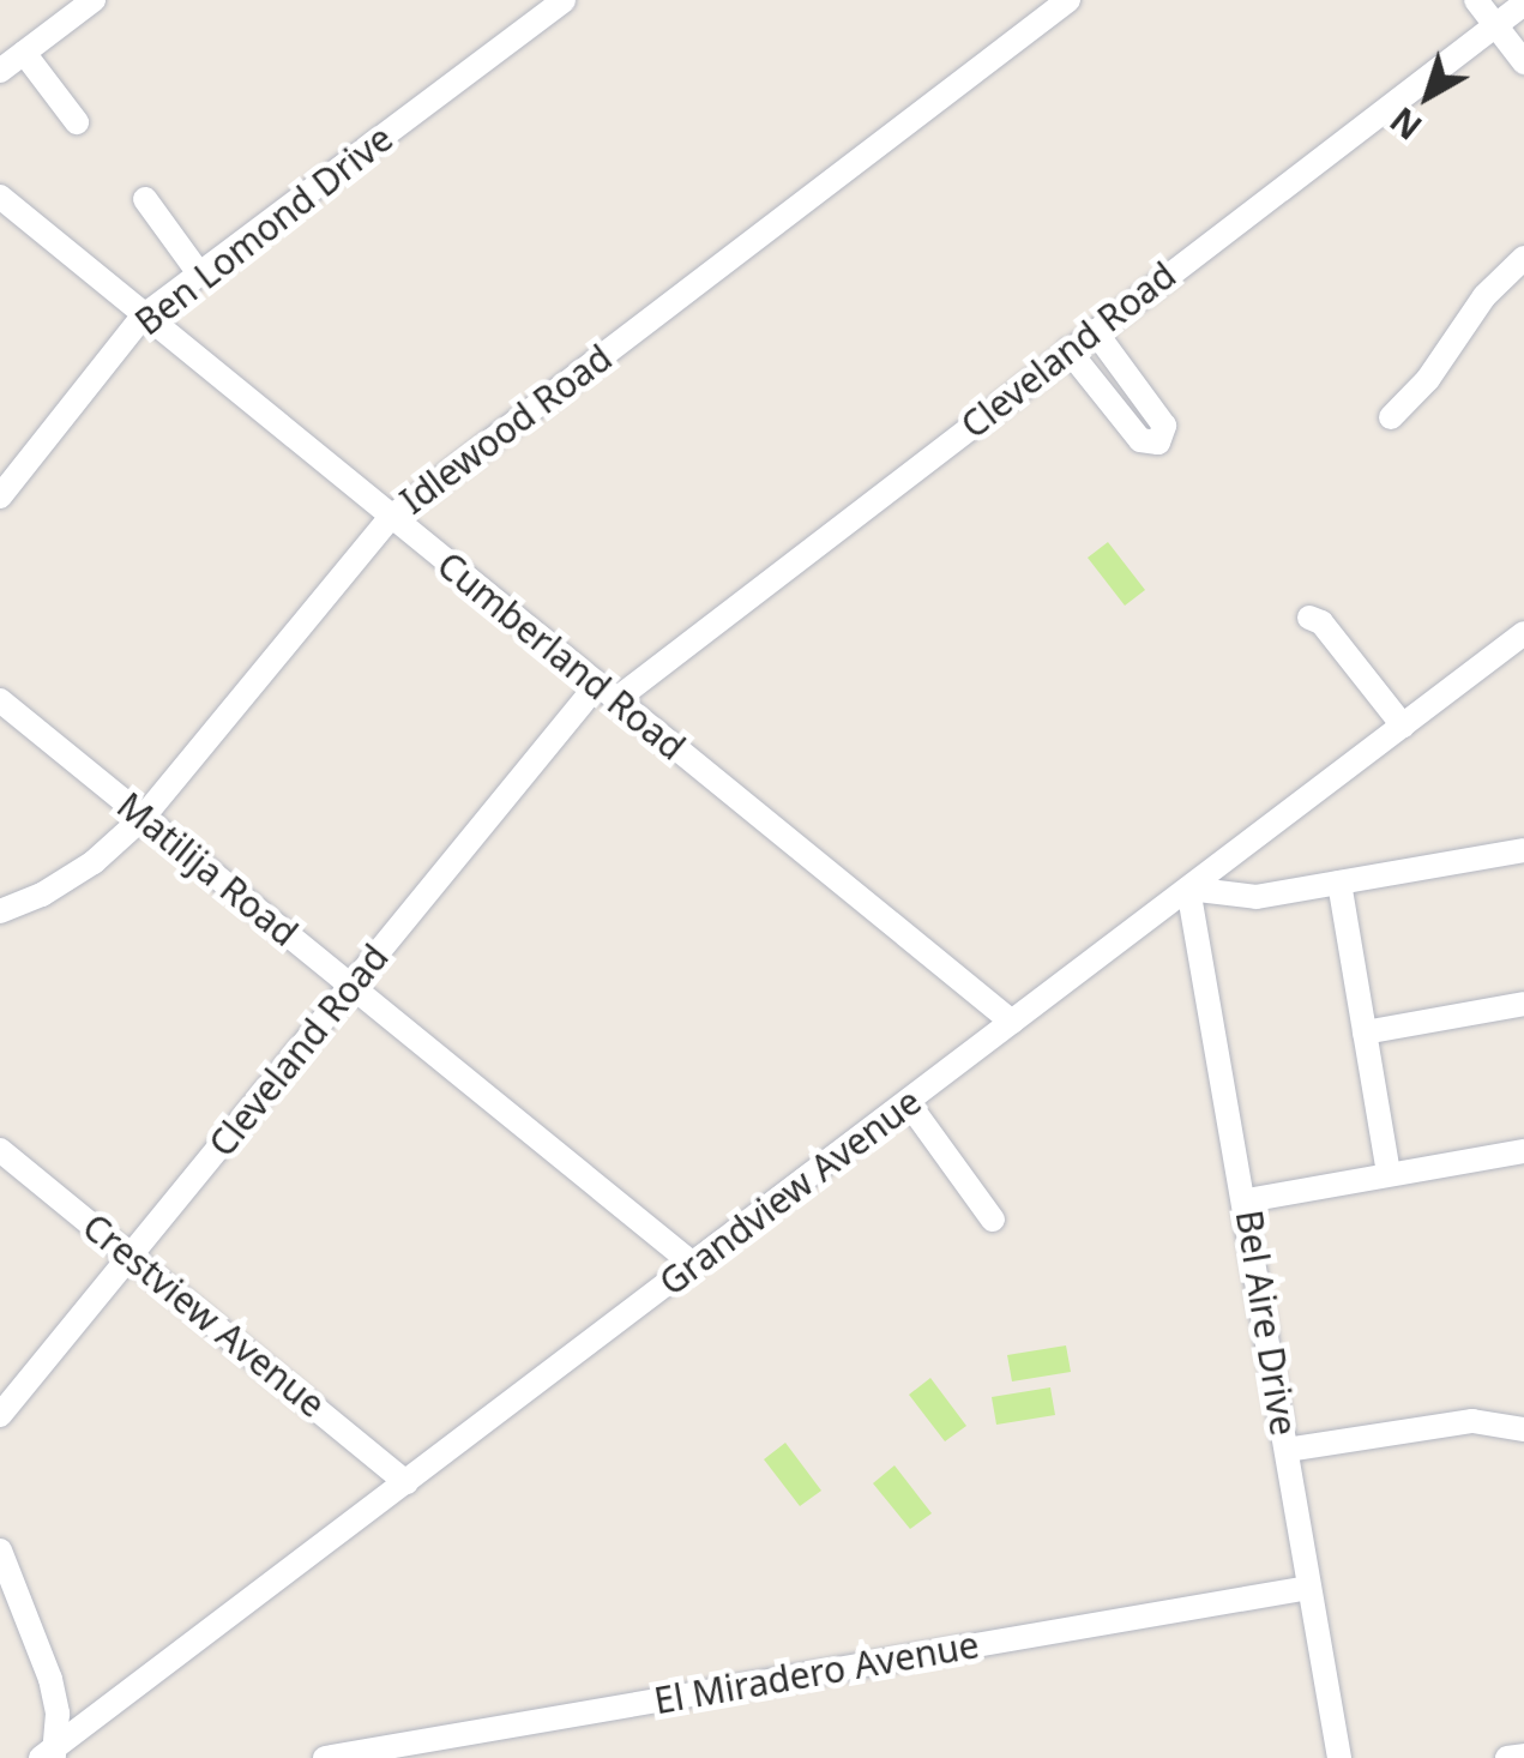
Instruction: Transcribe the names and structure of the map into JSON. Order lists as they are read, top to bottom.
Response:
{
  "streets": {
    "street": [
      "Ben Lomond Drive",
      "Cleveland Road",
      "Idlewood Road",
      "Cumberland Road",
      "Matilija Road",
      "Grandview Avenue",
      "Crestview Avenue",
      "Bel Aire Drive",
      "El Miradero Avenue"
    ]
  },
  "crossings": [
    ["Ben Lomond Drive", "Cumberland Road"],
    ["Cleveland Road", "Cumberland Road"],
    ["Cleveland Road", "Matilija Road"],
    ["Cleveland Road", "Crestview Avenue"],
    ["Idlewood Road", "Cumberland Road"],
    ["Idlewood Road", "Matilija Road"],
    ["Cumberland Road", "Grandview Avenue"],
    ["Matilija Road", "Grandview Avenue"],
    ["Grandview Avenue", "Crestview Avenue"],
    ["Grandview Avenue", "Bel Aire Drive"],
    ["Bel Aire Drive", "El Miradero Avenue"]
  ],
  "north": "bottom left"
}
